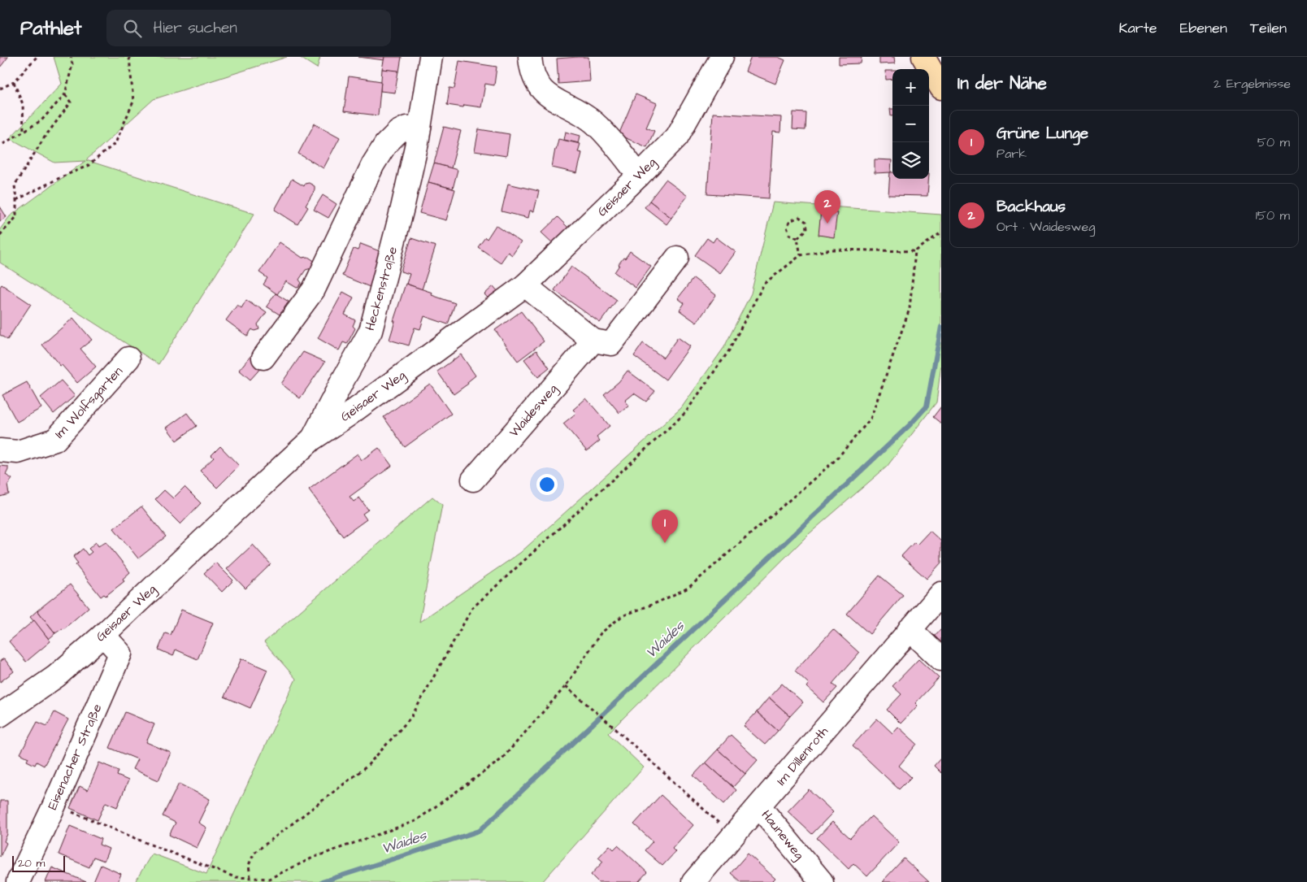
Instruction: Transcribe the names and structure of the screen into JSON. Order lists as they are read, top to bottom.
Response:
{
  "streets": {
    "street": [
      "Geisaer Weg",
      "Heckenstraße",
      "Im Wolfsgarten",
      "Waidesweg",
      "Im Dillenroth",
      "Eisenacher Straße",
      "Hauneweg"
    ]
  },
  "crossings": [
    ["Geisaer Weg", "Heckenstraße"],
    ["Geisaer Weg", "Eisenacher Straße"],
    ["Im Dillenroth", "Hauneweg"]
  ],
  "water": ["Waides"],
  "scale_bar": "20 m",
  "page": {
    "header": "Pathlet",
    "search": "Hier suchen",
    "nav": ["Karte", "Ebenen", "Teilen"],
    "heading": ["In der Nähe", "2 Ergebnisse"],
    "map_buttons": ["+", "−"],
    "list": [
      {
        "mark": "1",
        "name": "Grüne Lunge",
        "note": "Park",
        "value": "50 m"
      },
      {
        "mark": "2",
        "name": "Backhaus",
        "note": "Ort · Waidesweg",
        "value": "150 m"
      }
    ],
    "pins": ["2", "1"],
    "scale": "20 m"
  }
}
